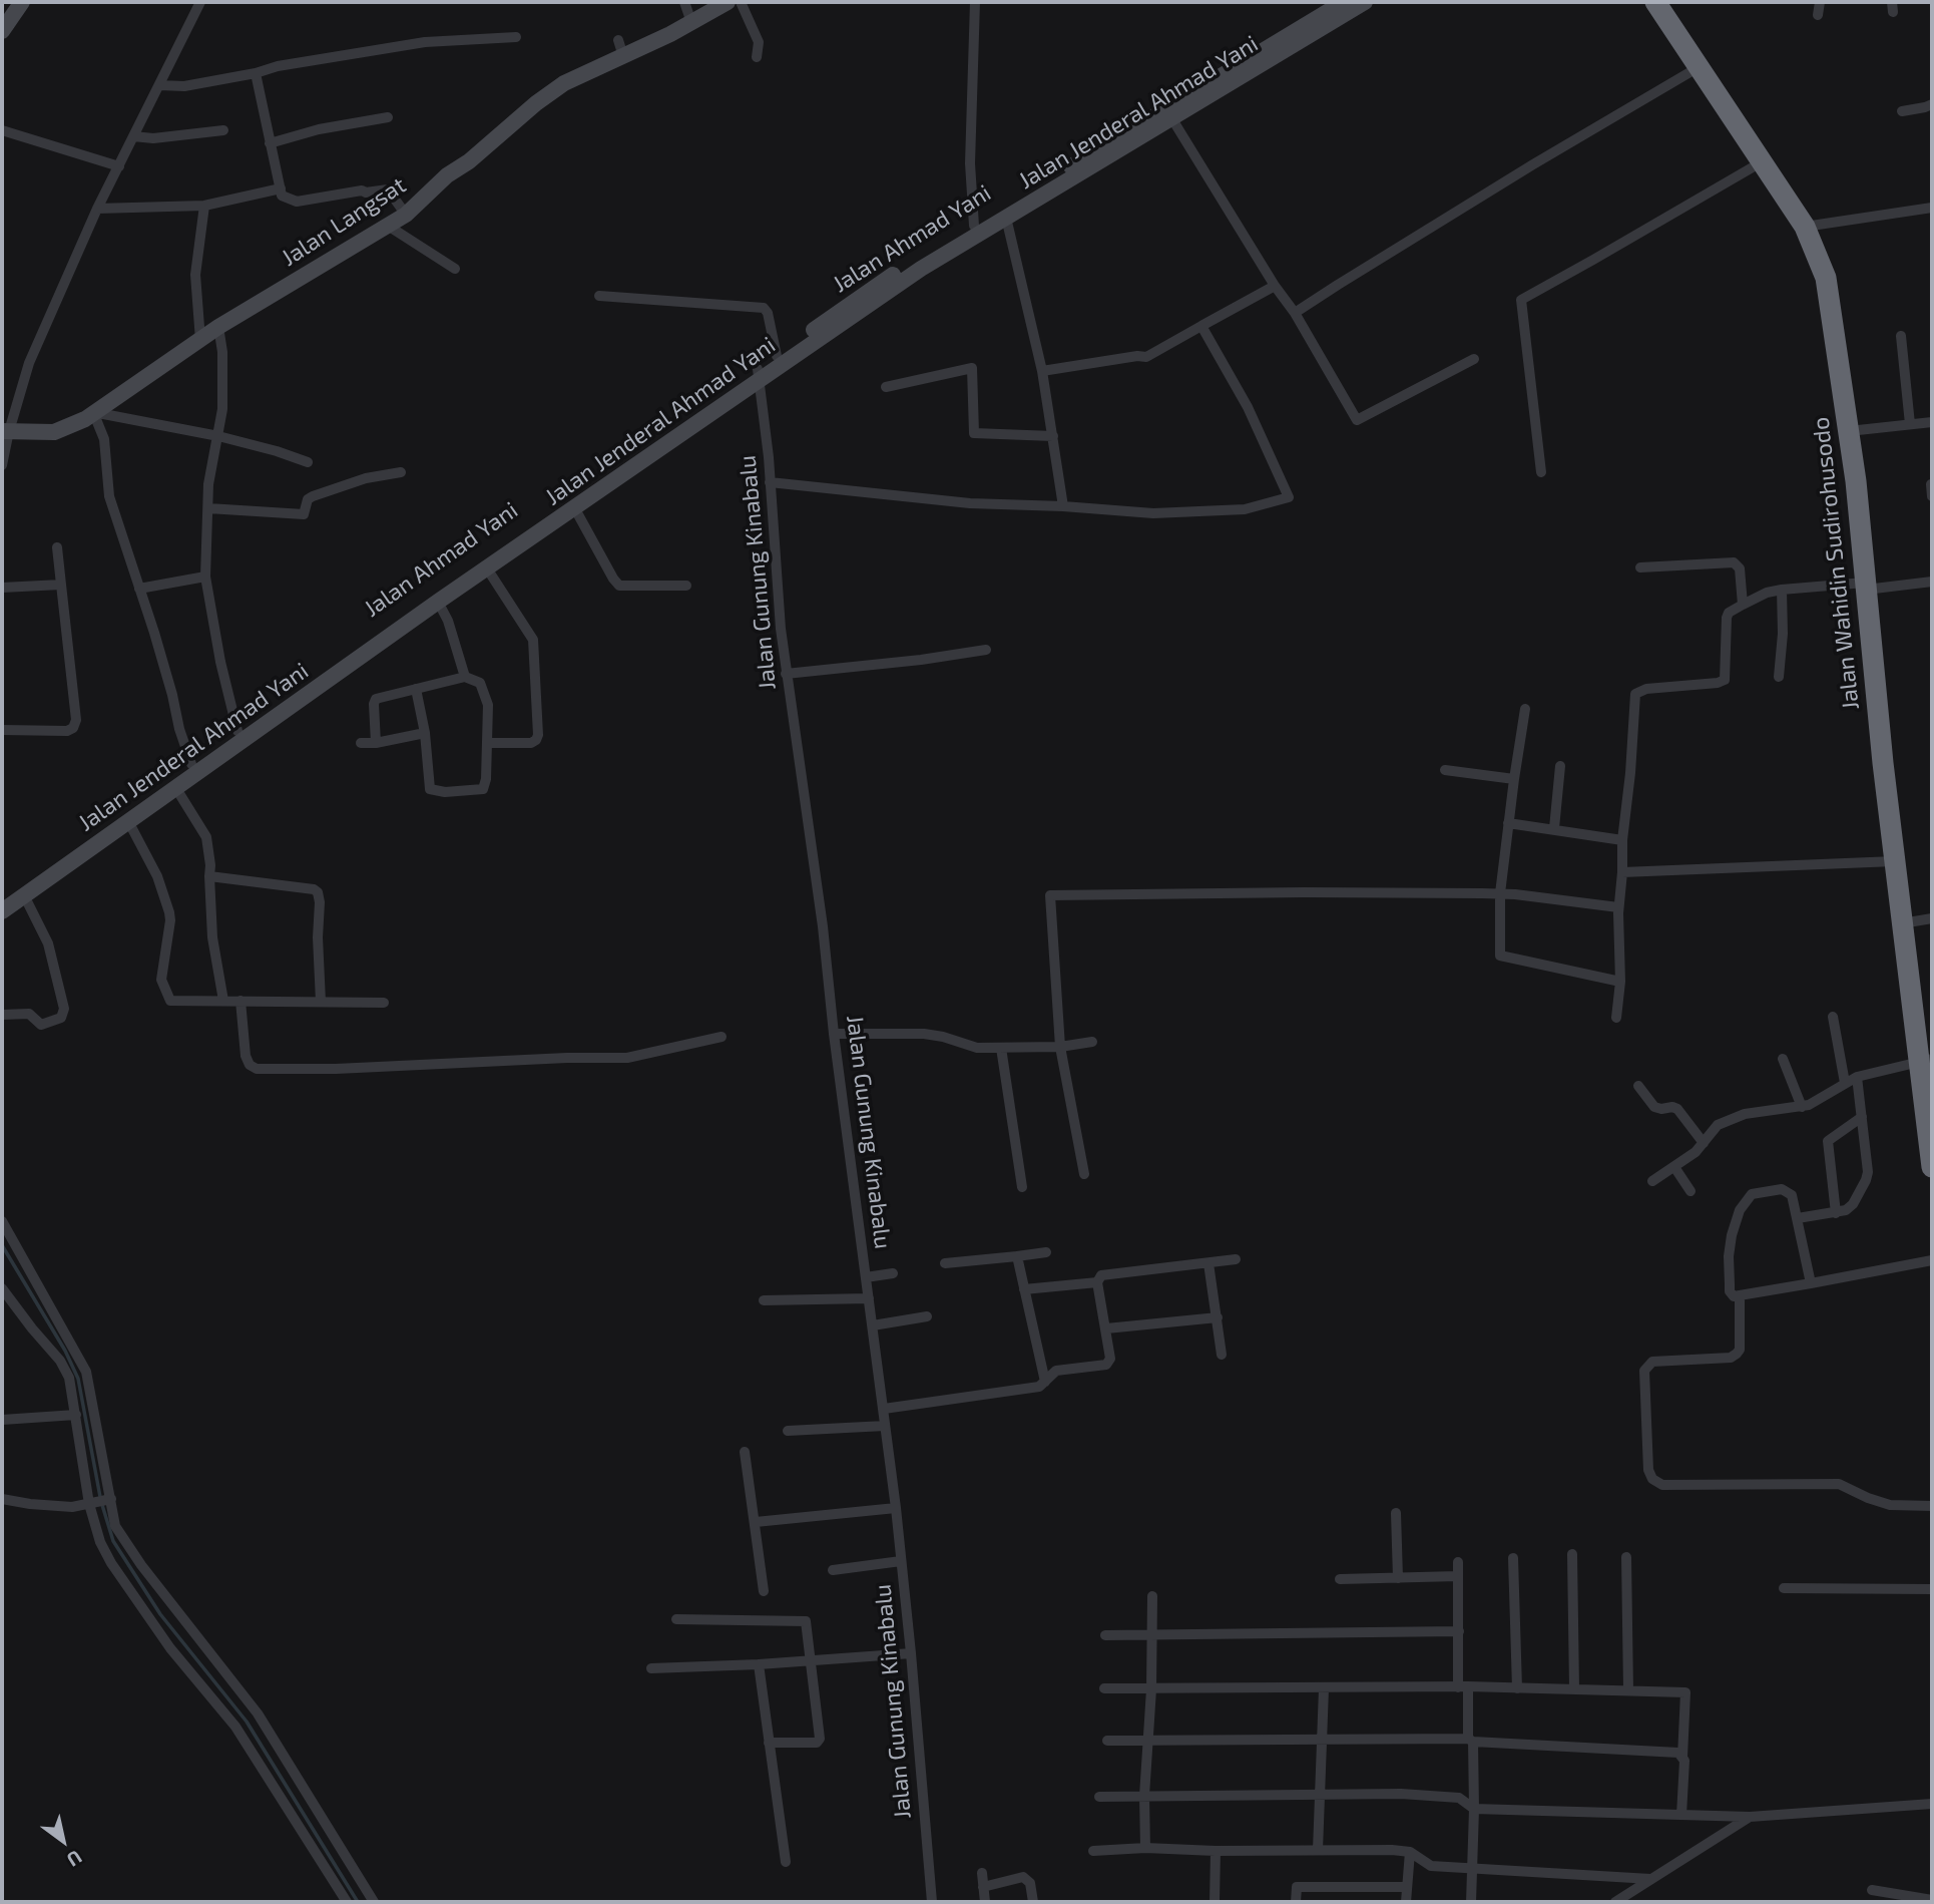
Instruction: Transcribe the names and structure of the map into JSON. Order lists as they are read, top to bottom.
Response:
{
  "streets": {
    "highway": ["Jalan Wahidin Sudirohusodo"],
    "main road": ["Jalan Jenderal Ahmad Yani", "Jalan Langsat", "Jalan Ahmad Yani"],
    "street": ["Jalan Gunung Kinabalu"]
  },
  "crossings": [
    ["Jalan Jenderal Ahmad Yani", "Jalan Ahmad Yani"],
    ["Jalan Jenderal Ahmad Yani", "Jalan Gunung Kinabalu"],
    ["Jalan Ahmad Yani", "Jalan Gunung Kinabalu"]
  ],
  "north": "bottom right"
}
